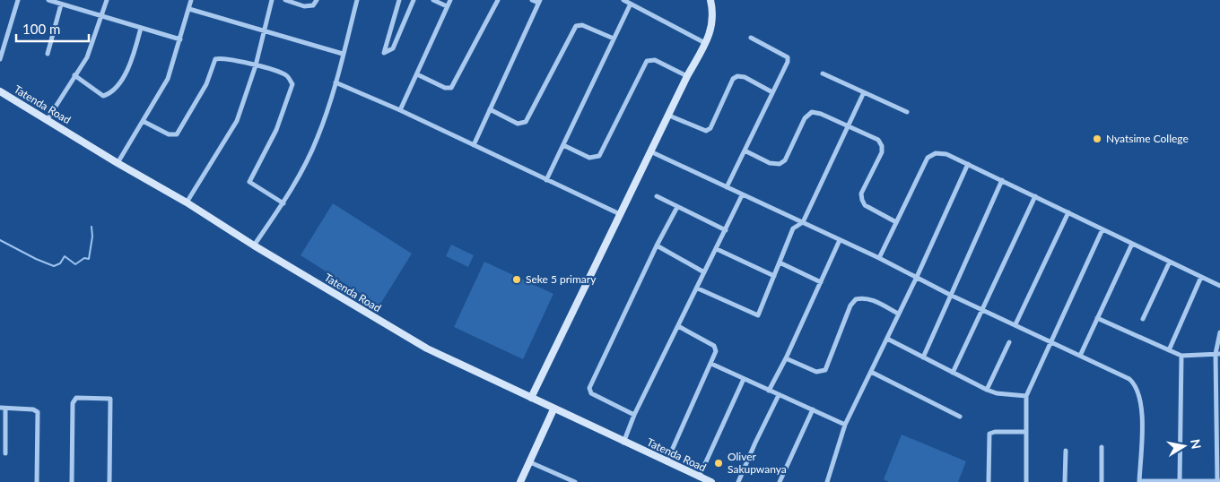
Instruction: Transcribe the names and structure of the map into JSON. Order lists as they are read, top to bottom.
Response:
{
  "streets": {
    "street": ["Tatenda Road"]
  },
  "places": ["Nyatsime College", "Seke 5 primary", "Oliver Sakupwanya"],
  "scale_bar": "100 m",
  "north": "right"
}
